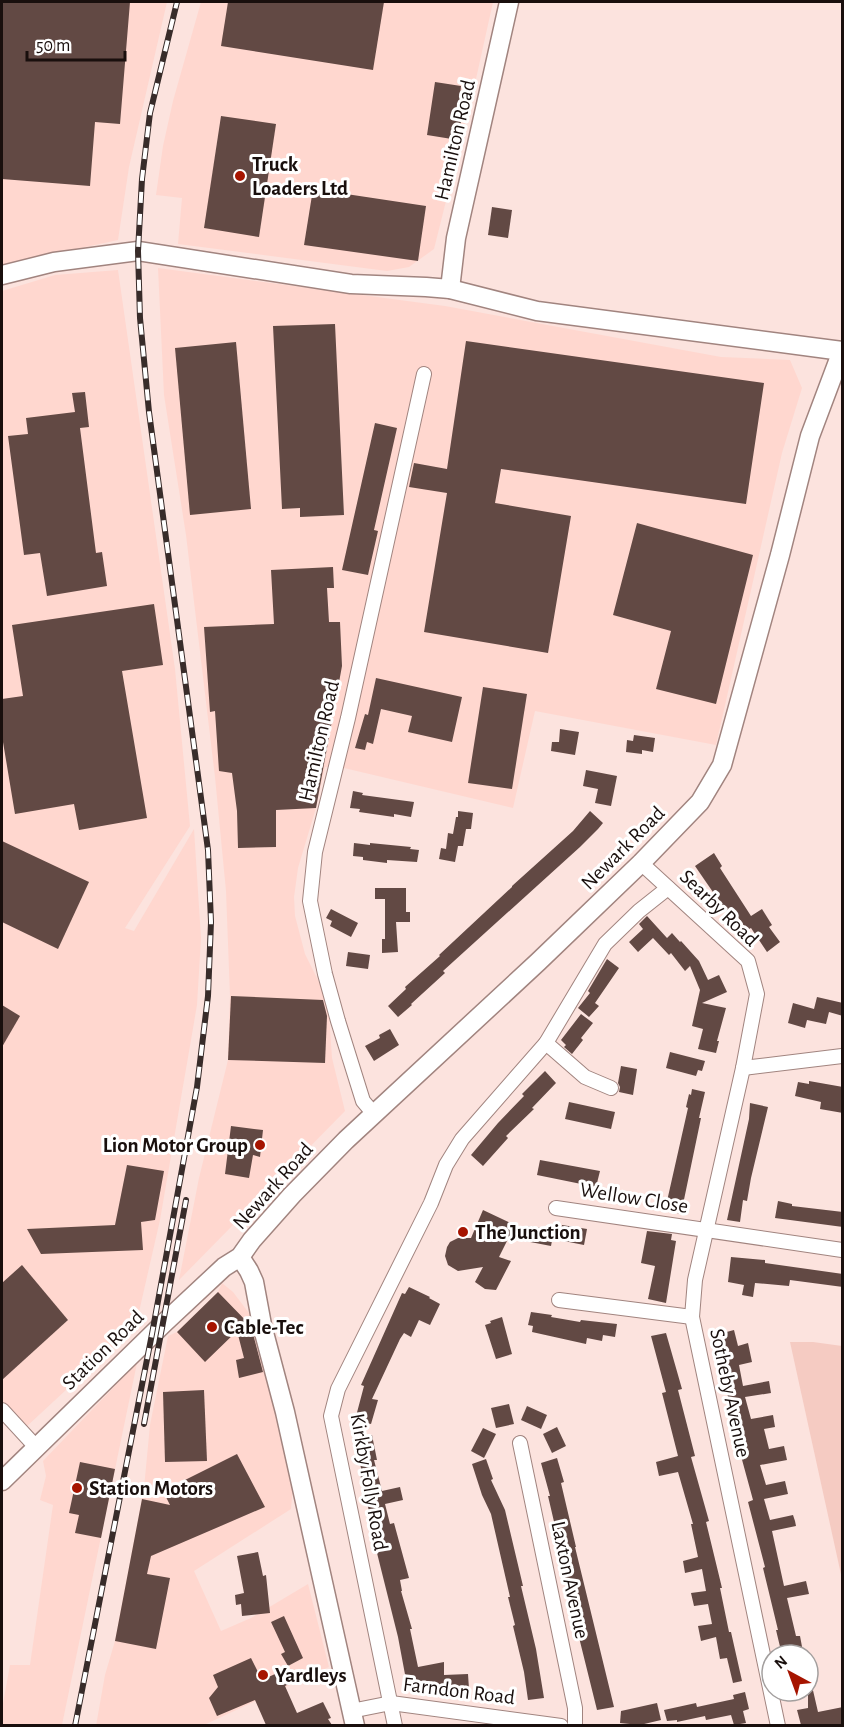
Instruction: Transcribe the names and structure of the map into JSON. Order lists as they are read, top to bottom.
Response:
{
  "streets": {
    "main road": ["Hamilton Road", "Newark Road", "Station Road"],
    "street": [
      "Searby Road",
      "Wellow Close",
      "Sotheby Avenue",
      "Kirkby Folly Road",
      "Laxton Avenue",
      "Farndon Road"
    ]
  },
  "crossings": [
    ["Hamilton Road", "Newark Road"],
    ["Newark Road", "Searby Road"],
    ["Newark Road", "Station Road"],
    ["Searby Road", "Sotheby Avenue"],
    ["Wellow Close", "Sotheby Avenue"],
    ["Kirkby Folly Road", "Farndon Road"]
  ],
  "places": [
    "Truck Loaders Ltd",
    "Lion Motor Group",
    "The Junction",
    "Cable-Tec",
    "Station Motors",
    "Yardleys"
  ],
  "scale_bar": "50 m",
  "north": "top left"
}
